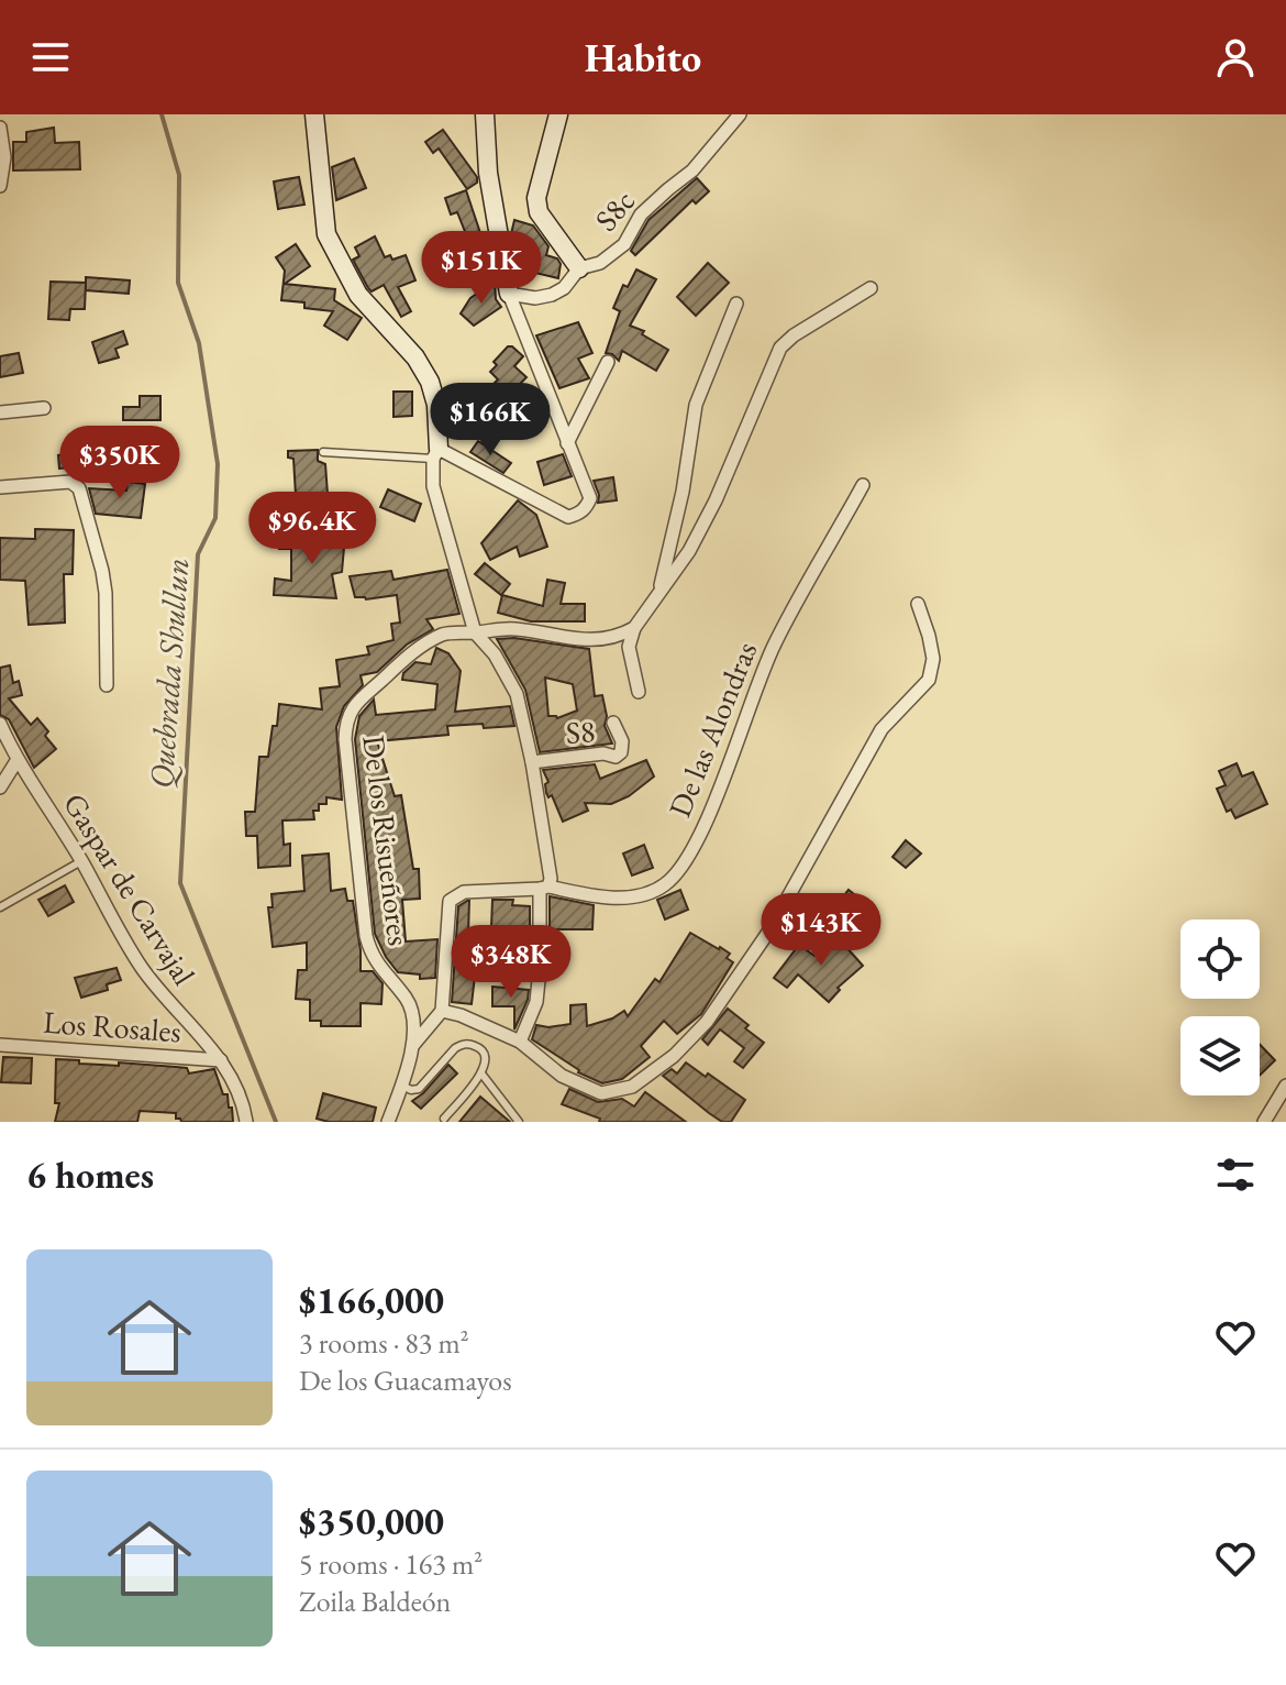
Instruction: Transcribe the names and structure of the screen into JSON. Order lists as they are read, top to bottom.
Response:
{
  "streets": {
    "street": [
      "S8c",
      "De las Alondras",
      "S8",
      "De los Risueñores",
      "Gaspar de Carvajal",
      "Los Rosales"
    ]
  },
  "crossings": [
    ["Gaspar de Carvajal", "Los Rosales"]
  ],
  "water": ["Quebrada Shullun"],
  "page": {
    "header": "Habito",
    "price": [
      "$151K",
      "$166K",
      "$350K",
      "$96.4K",
      "$143K",
      "$348K"
    ],
    "heading": "6 homes",
    "list": [
      {
        "name": "$166,000",
        "note": "3 rooms · 83 m² · De los Guacamayos"
      },
      {
        "name": "$350,000",
        "note": "5 rooms · 163 m² · Zoila Baldeón"
      }
    ]
  }
}
